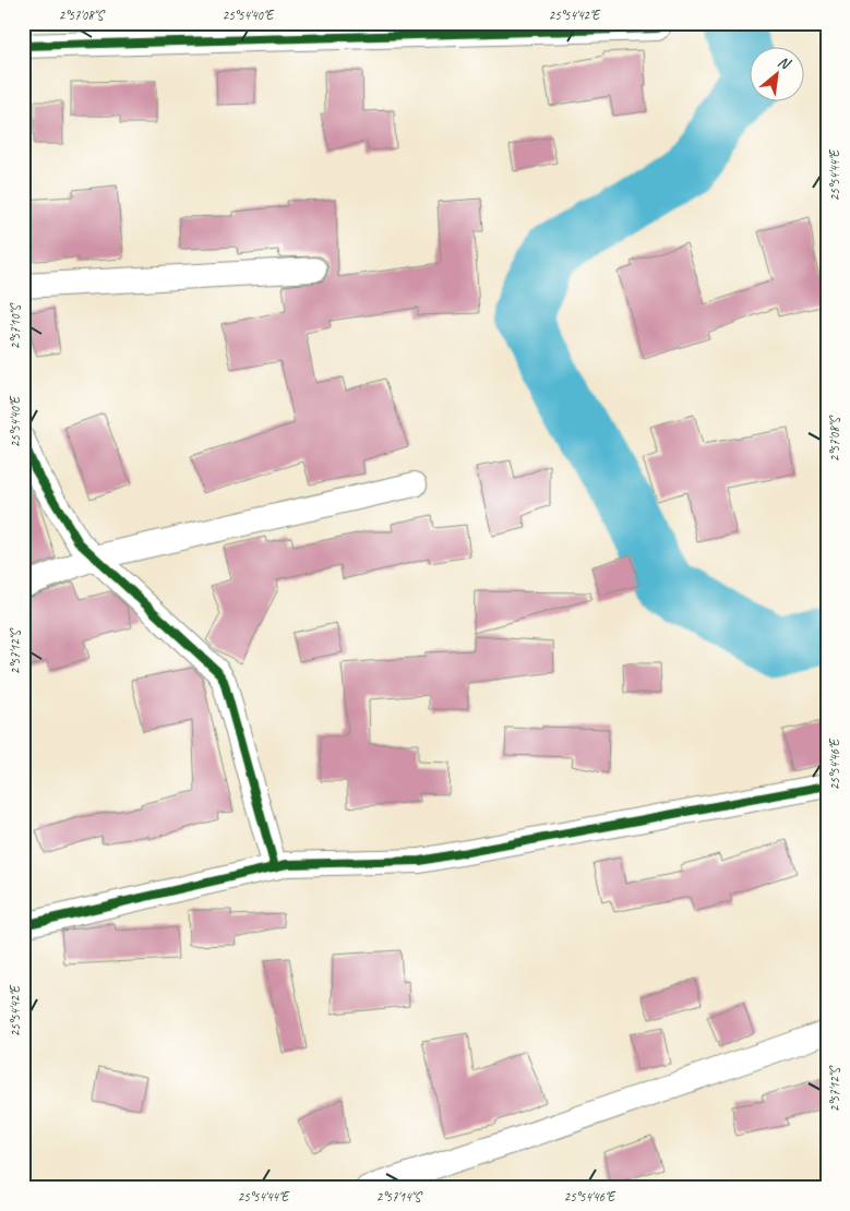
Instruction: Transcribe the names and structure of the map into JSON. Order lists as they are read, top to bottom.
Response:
{
  "north": "top right",
  "coordinates": [
    "2°57'08\"S",
    "25°54'40\"E",
    "25°54'42\"E",
    "25°54'44\"E",
    "2°57'10\"S",
    "2°57'12\"S",
    "25°54'46\"E",
    "2°57'14\"S"
  ]
}
